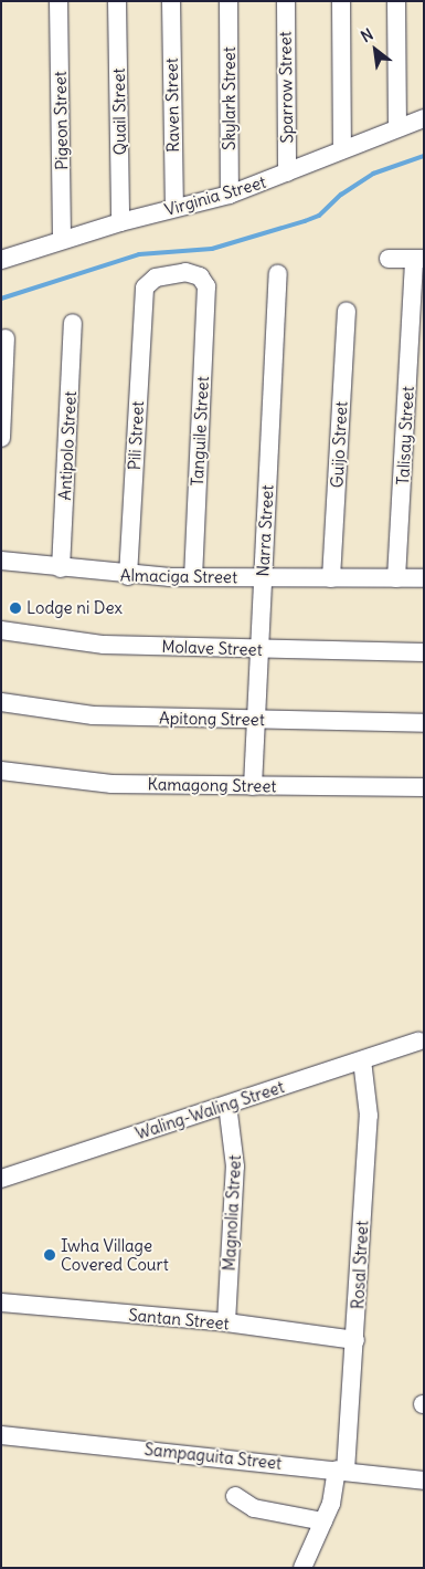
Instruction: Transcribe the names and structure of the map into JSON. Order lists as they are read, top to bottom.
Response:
{
  "streets": {
    "street": [
      "Sparrow Street",
      "Skylark Street",
      "Raven Street",
      "Quail Street",
      "Pigeon Street",
      "Virginia Street",
      "Tanguile Street",
      "Pili Street",
      "Talisay Street",
      "Guijo Street",
      "Antipolo Street",
      "Narra Street",
      "Almaciga Street",
      "Molave Street",
      "Apitong Street",
      "Kamagong Street",
      "Waling-Waling Street",
      "Magnolia Street",
      "Rosal Street",
      "Santan Street",
      "Sampaguita Street"
    ]
  },
  "crossings": [
    ["Sparrow Street", "Virginia Street"],
    ["Skylark Street", "Virginia Street"],
    ["Raven Street", "Virginia Street"],
    ["Quail Street", "Virginia Street"],
    ["Pigeon Street", "Virginia Street"],
    ["Tanguile Street", "Pili Street"],
    ["Tanguile Street", "Almaciga Street"],
    ["Pili Street", "Almaciga Street"],
    ["Talisay Street", "Almaciga Street"],
    ["Guijo Street", "Almaciga Street"],
    ["Antipolo Street", "Almaciga Street"],
    ["Narra Street", "Almaciga Street"],
    ["Narra Street", "Molave Street"],
    ["Narra Street", "Apitong Street"],
    ["Narra Street", "Kamagong Street"],
    ["Waling-Waling Street", "Magnolia Street"],
    ["Waling-Waling Street", "Rosal Street"],
    ["Magnolia Street", "Santan Street"],
    ["Rosal Street", "Santan Street"],
    ["Rosal Street", "Sampaguita Street"]
  ],
  "places": ["Lodge ni Dex", "Iwha Village Covered Court"],
  "north": "top left"
}
